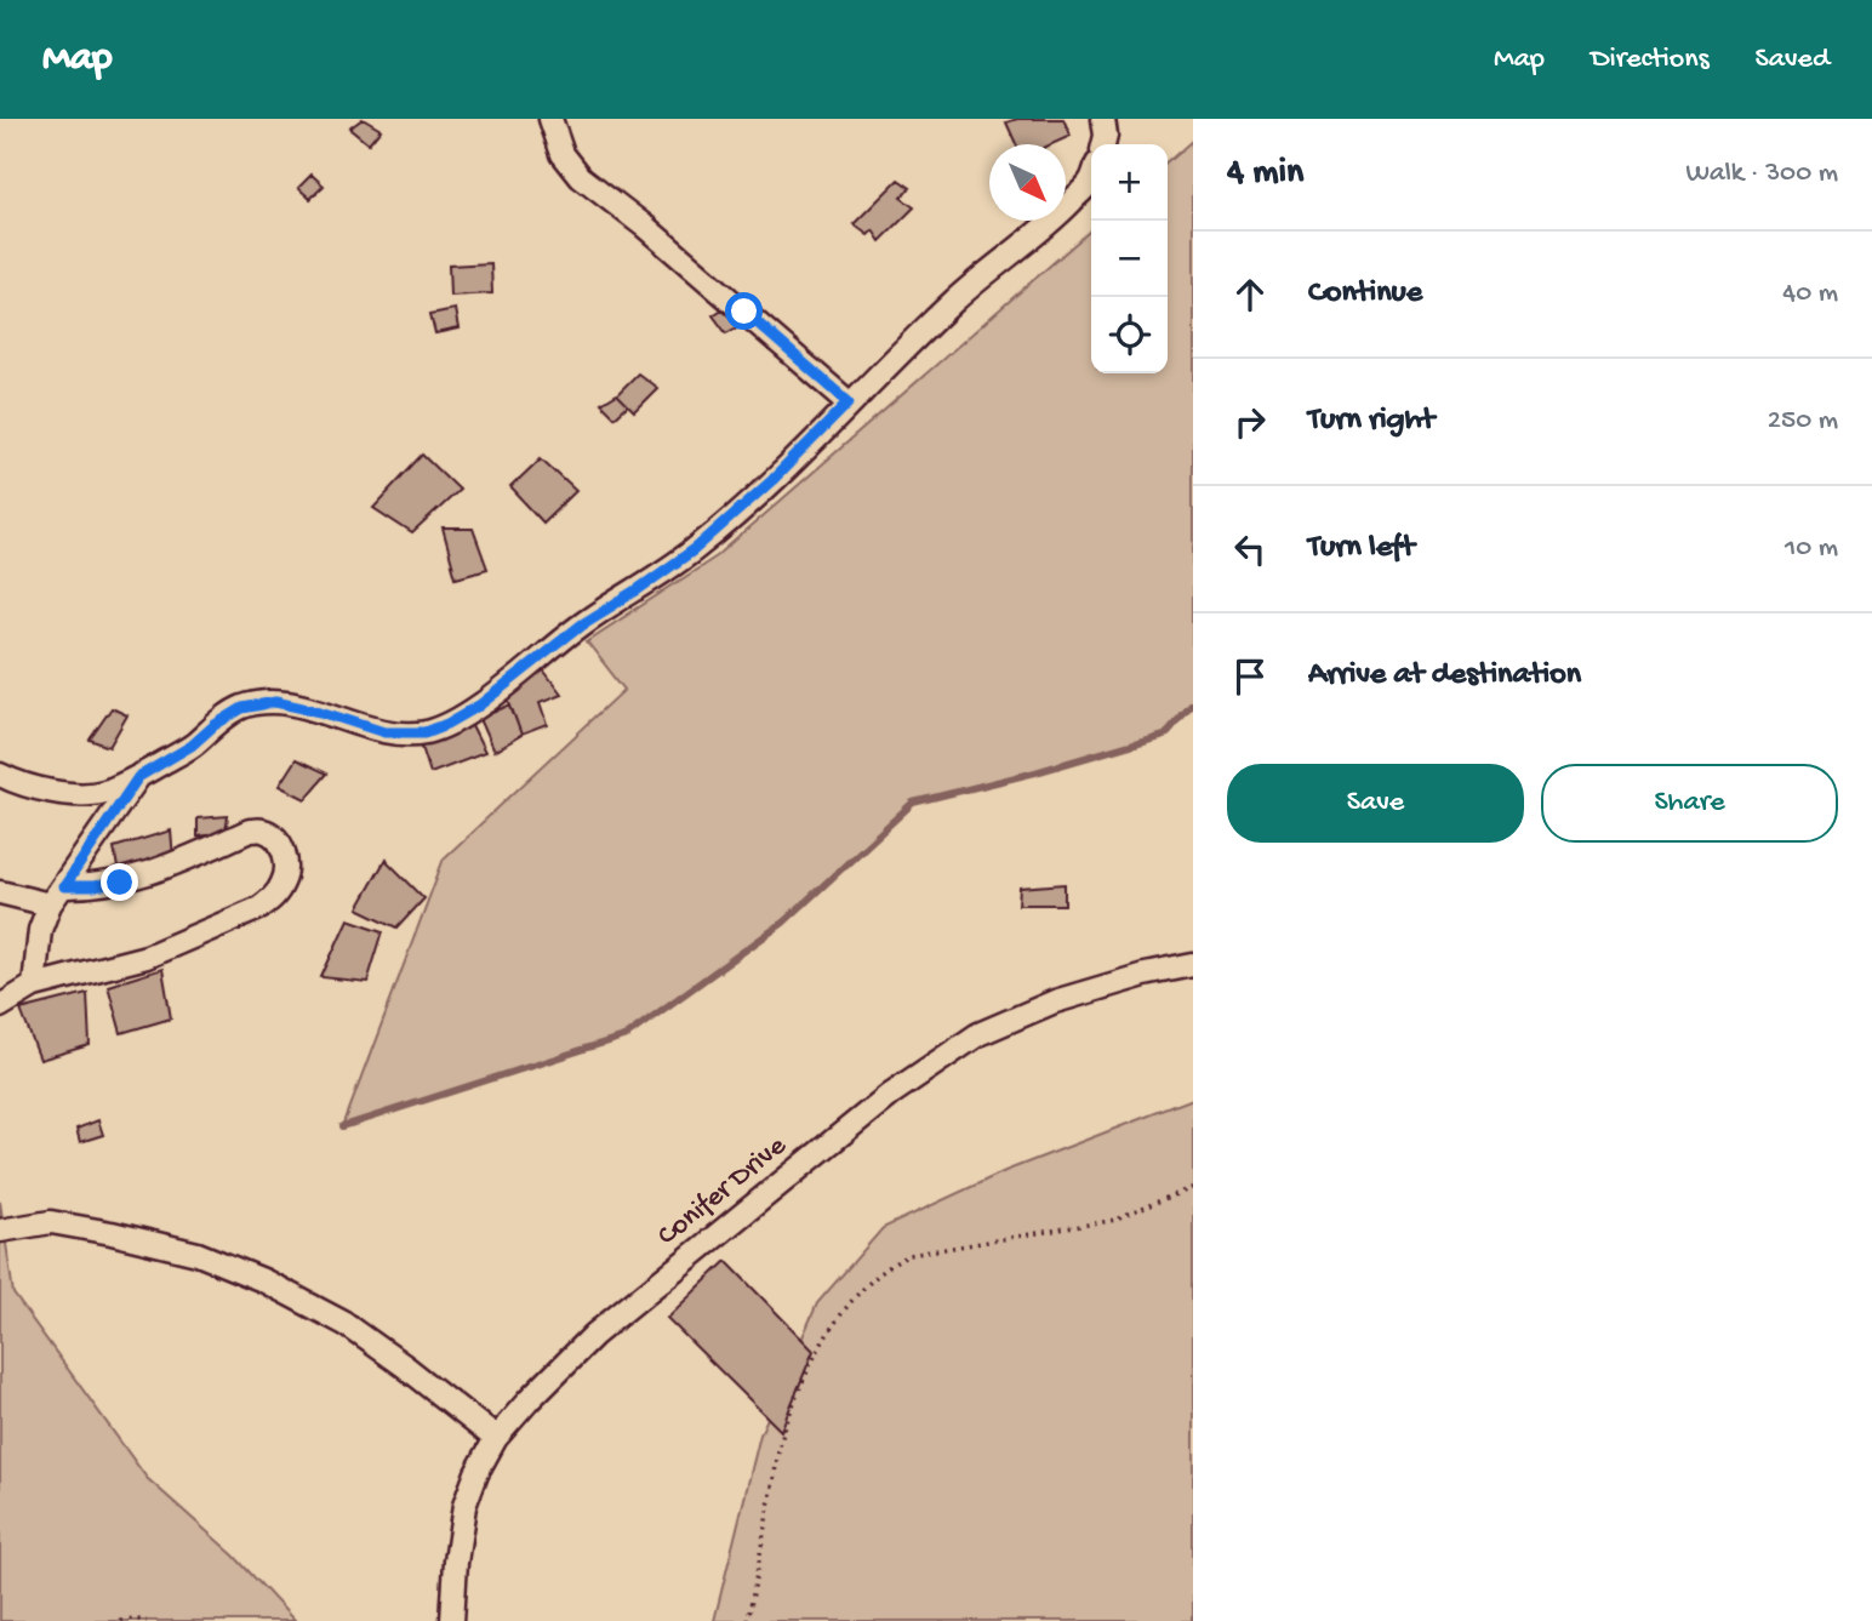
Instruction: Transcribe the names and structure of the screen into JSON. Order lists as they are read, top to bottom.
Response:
{
  "streets": {
    "street": ["Conifer Drive"]
  },
  "north": "bottom right",
  "page": {
    "header": "Map",
    "nav": ["Map", "Directions", "Saved"],
    "heading": ["4 min", "Walk · 300 m"],
    "map_buttons": ["+", "−"],
    "list": [
      ["Continue", "40 m"],
      ["Turn right", "250 m"],
      ["Turn left", "10 m"],
      "Arrive at destination"
    ],
    "buttons": ["Save", "Share"]
  }
}
